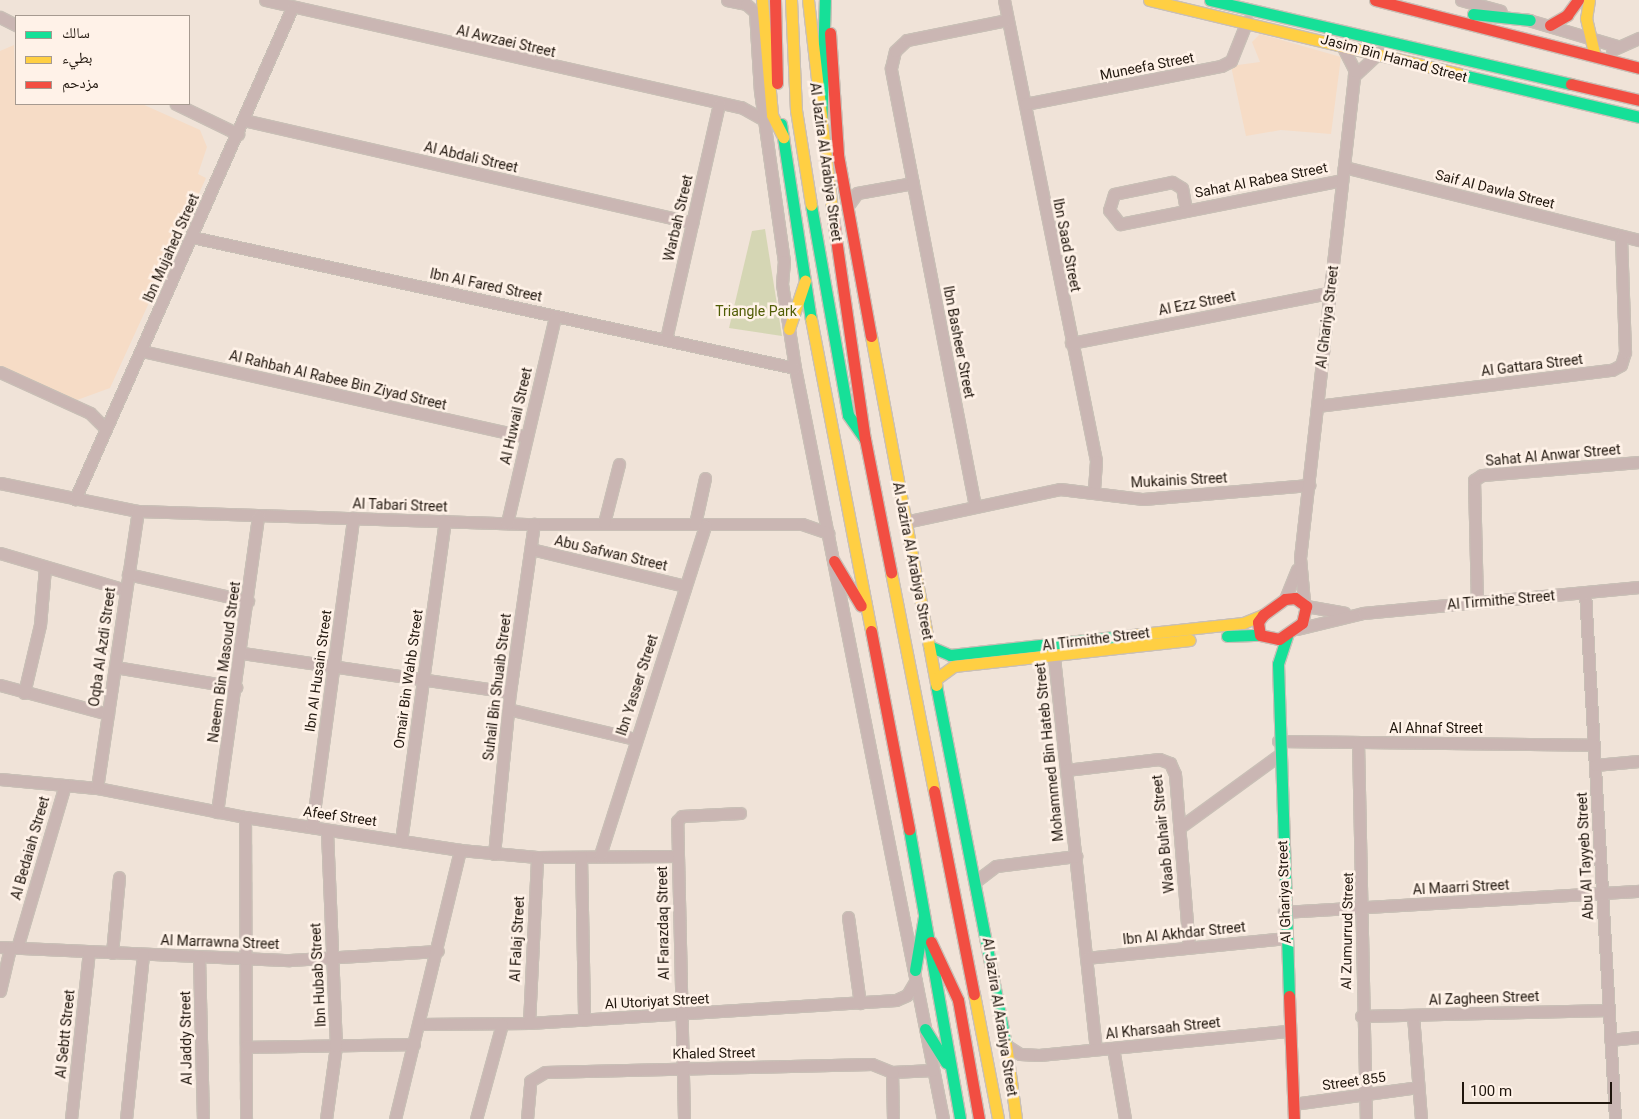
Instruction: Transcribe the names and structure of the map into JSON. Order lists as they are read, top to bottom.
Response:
{
  "streets": {
    "main road": [
      "Jasim Bin Hamad Street",
      "Al Jazira Al Arabiya Street",
      "Al Ghariya Street",
      "Al Tirmithe Street"
    ],
    "street": [
      "Al Awzaei Street",
      "Muneefa Street",
      "Al Abdali Street",
      "Sahat Al Rabea Street",
      "Saif Al Dawla Street",
      "Warbah Street",
      "Ibn Saad Street",
      "Ibn Mujahed Street",
      "Ibn Al Fared Street",
      "Al Ezz Street",
      "Ibn Basheer Street",
      "Al Gattara Street",
      "Al Rahbah Al Rabee Bin Ziyad Street",
      "Al Huwail Street",
      "Sahat Al Anwar Street",
      "Mukainis Street",
      "Al Tabari Street",
      "Abu Safwan Street",
      "Oqba Al Azdi Street",
      "Naeem Bin Masoud Street",
      "Ibn Al Husain Street",
      "Omair Bin Wahb Street",
      "Ibn Yasser Street",
      "Suhail Bin Shuaib Street",
      "Al Ahnaf Street",
      "Mohammed Bin Hateb Street",
      "Afeef Street",
      "Waab Buhair Street",
      "Al Bedaiah Street",
      "Abu Al Tayyeb Street",
      "Al Maarri Street",
      "Al Farazdaq Street",
      "Al Zumurrud Street",
      "Ibn Al Akhdar Street",
      "Al Falaj Street",
      "Al Marrawna Street",
      "Ibn Hubab Street",
      "Al Zagheen Street",
      "Al Utoriyat Street",
      "Al Kharsaah Street",
      "Al Sebtt Street",
      "Al Jaddy Street",
      "Khaled Street",
      "Street 855"
    ]
  },
  "crossings": [
    ["Al Awzaei Street", "Warbah Street"],
    ["Al Awzaei Street", "Ibn Mujahed Street"],
    ["Jasim Bin Hamad Street", "Muneefa Street"],
    ["Jasim Bin Hamad Street", "Al Ghariya Street"],
    ["Muneefa Street", "Ibn Saad Street"],
    ["Al Abdali Street", "Warbah Street"],
    ["Al Abdali Street", "Ibn Mujahed Street"],
    ["Al Jazira Al Arabiya Street", "Mukainis Street"],
    ["Al Jazira Al Arabiya Street", "Al Tirmithe Street"],
    ["Al Jazira Al Arabiya Street", "Mohammed Bin Hateb Street"],
    ["Al Jazira Al Arabiya Street", "Al Kharsaah Street"],
    ["Sahat Al Rabea Street", "Al Ghariya Street"],
    ["Saif Al Dawla Street", "Al Ghariya Street"],
    ["Saif Al Dawla Street", "Al Gattara Street"],
    ["Warbah Street", "Ibn Al Fared Street"],
    ["Ibn Saad Street", "Al Ezz Street"],
    ["Ibn Saad Street", "Ibn Basheer Street"],
    ["Ibn Saad Street", "Mukainis Street"],
    ["Ibn Mujahed Street", "Ibn Al Fared Street"],
    ["Ibn Mujahed Street", "Al Rahbah Al Rabee Bin Ziyad Street"],
    ["Ibn Mujahed Street", "Al Tabari Street"],
    ["Ibn Al Fared Street", "Al Huwail Street"],
    ["Al Ezz Street", "Al Ghariya Street"],
    ["Al Ghariya Street", "Al Gattara Street"],
    ["Al Ghariya Street", "Mukainis Street"],
    ["Al Ghariya Street", "Al Tirmithe Street"],
    ["Al Ghariya Street", "Al Ahnaf Street"],
    ["Al Ghariya Street", "Al Maarri Street"],
    ["Al Ghariya Street", "Ibn Al Akhdar Street"],
    ["Al Ghariya Street", "Al Kharsaah Street"],
    ["Al Ghariya Street", "Street 855"],
    ["Ibn Basheer Street", "Mukainis Street"],
    ["Al Rahbah Al Rabee Bin Ziyad Street", "Al Huwail Street"],
    ["Al Huwail Street", "Al Tabari Street"],
    ["Sahat Al Anwar Street", "Al Tirmithe Street"],
    ["Al Tabari Street", "Oqba Al Azdi Street"],
    ["Al Tabari Street", "Naeem Bin Masoud Street"],
    ["Al Tabari Street", "Ibn Al Husain Street"],
    ["Al Tabari Street", "Omair Bin Wahb Street"],
    ["Al Tabari Street", "Ibn Yasser Street"],
    ["Al Tabari Street", "Suhail Bin Shuaib Street"],
    ["Abu Safwan Street", "Ibn Yasser Street"],
    ["Abu Safwan Street", "Suhail Bin Shuaib Street"],
    ["Al Tirmithe Street", "Mohammed Bin Hateb Street"],
    ["Al Tirmithe Street", "Abu Al Tayyeb Street"],
    ["Oqba Al Azdi Street", "Afeef Street"],
    ["Naeem Bin Masoud Street", "Afeef Street"],
    ["Ibn Al Husain Street", "Afeef Street"],
    ["Omair Bin Wahb Street", "Afeef Street"],
    ["Ibn Yasser Street", "Afeef Street"],
    ["Suhail Bin Shuaib Street", "Afeef Street"],
    ["Al Ahnaf Street", "Abu Al Tayyeb Street"],
    ["Al Ahnaf Street", "Al Zumurrud Street"],
    ["Mohammed Bin Hateb Street", "Waab Buhair Street"],
    ["Mohammed Bin Hateb Street", "Ibn Al Akhdar Street"],
    ["Mohammed Bin Hateb Street", "Al Kharsaah Street"],
    ["Afeef Street", "Al Bedaiah Street"],
    ["Afeef Street", "Al Farazdaq Street"],
    ["Afeef Street", "Al Falaj Street"],
    ["Afeef Street", "Ibn Hubab Street"],
    ["Waab Buhair Street", "Ibn Al Akhdar Street"],
    ["Al Bedaiah Street", "Al Marrawna Street"],
    ["Abu Al Tayyeb Street", "Al Maarri Street"],
    ["Abu Al Tayyeb Street", "Al Zagheen Street"],
    ["Al Maarri Street", "Al Zumurrud Street"],
    ["Al Farazdaq Street", "Al Utoriyat Street"],
    ["Al Farazdaq Street", "Khaled Street"],
    ["Al Zumurrud Street", "Al Zagheen Street"],
    ["Al Zumurrud Street", "Street 855"],
    ["Al Falaj Street", "Al Utoriyat Street"],
    ["Al Marrawna Street", "Ibn Hubab Street"],
    ["Al Marrawna Street", "Al Sebtt Street"],
    ["Al Marrawna Street", "Al Jaddy Street"]
  ],
  "parks": ["Triangle Park"],
  "legend": ["سالك", "بطيء", "مزدحم"],
  "scale_bar": "100 m"
}
